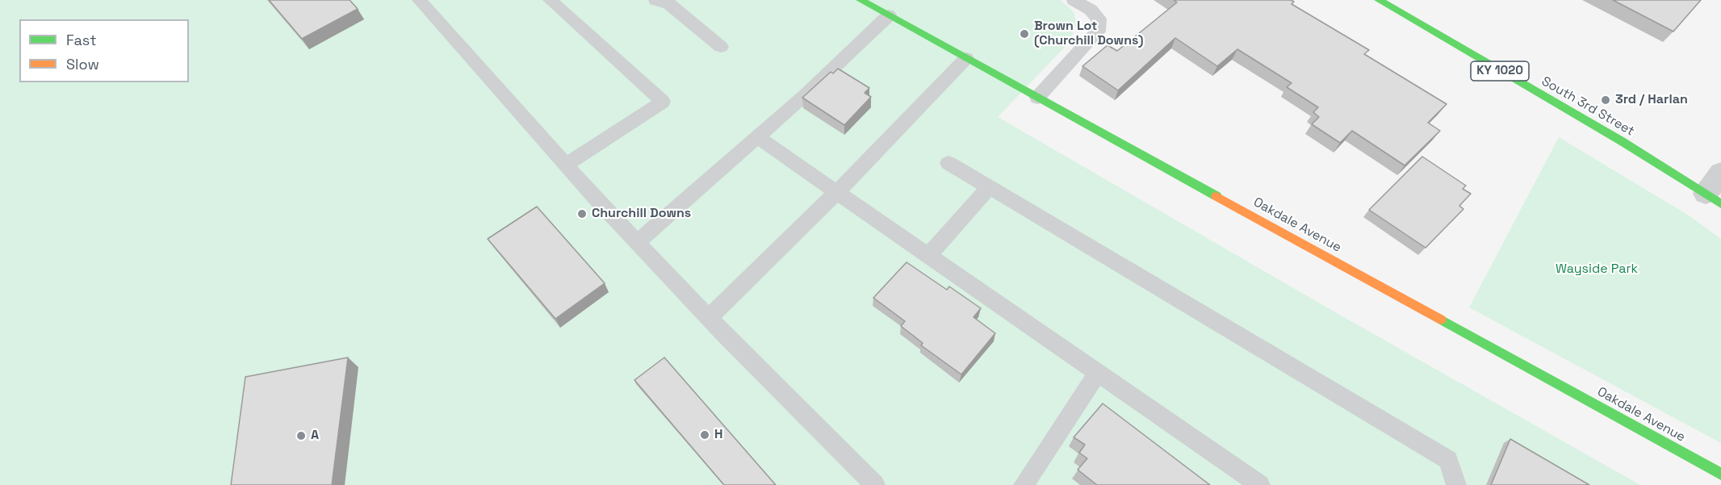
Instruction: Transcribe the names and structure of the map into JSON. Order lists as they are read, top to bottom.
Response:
{
  "streets": {
    "main road": ["KY 1020", "South 3rd Street", "Oakdale Avenue"]
  },
  "parks": ["Wayside Park"],
  "places": [
    "Brown Lot (Churchill Downs)",
    "3rd / Harlan",
    "Churchill Downs",
    "H",
    "A"
  ],
  "legend": ["Fast", "Slow"]
}
